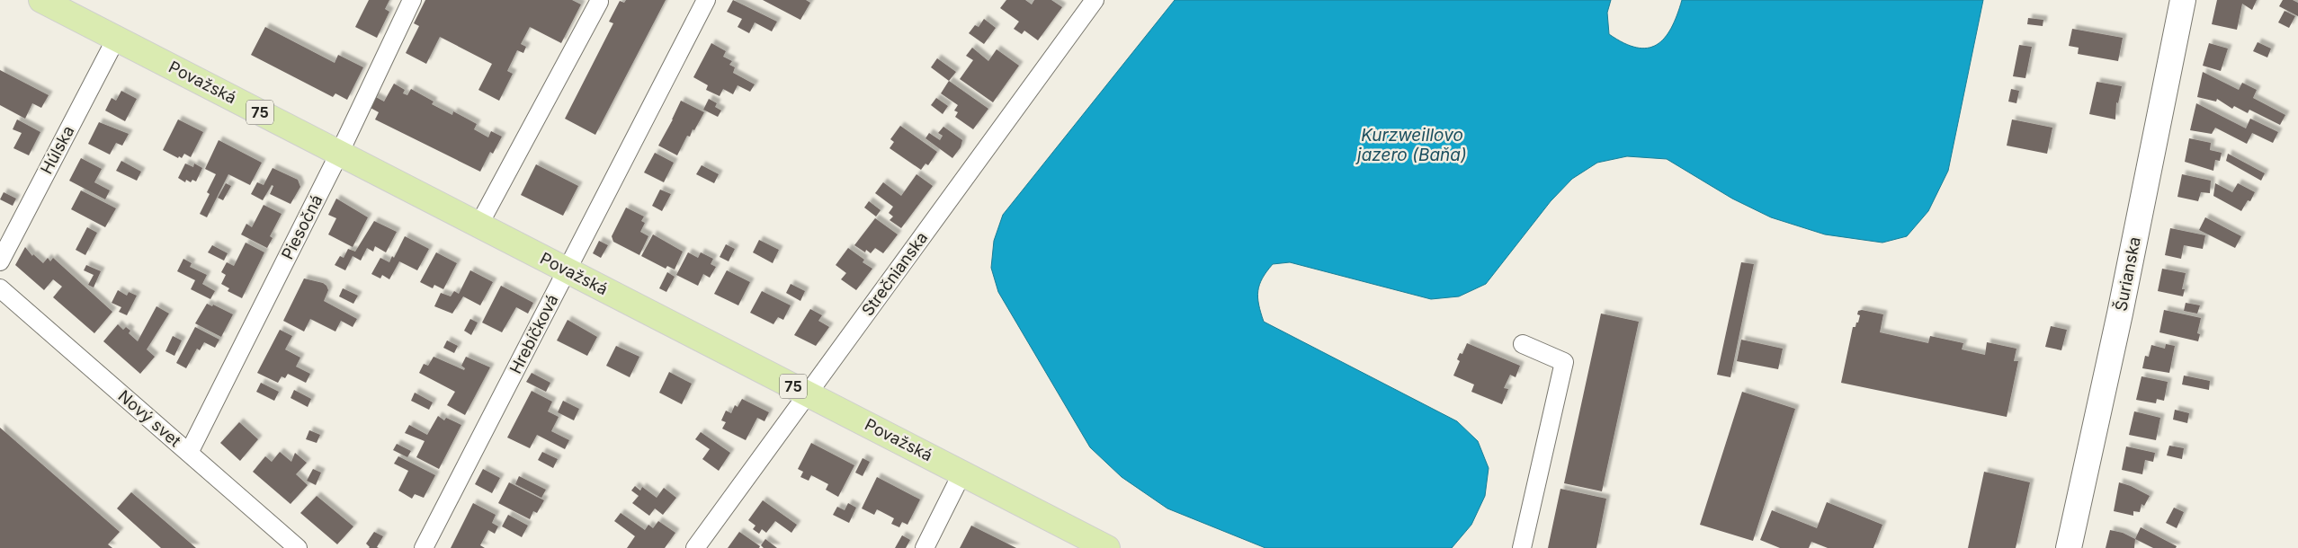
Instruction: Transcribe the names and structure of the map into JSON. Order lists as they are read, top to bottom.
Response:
{
  "streets": {
    "main road": ["Považská", "75"],
    "street": [
      "Húlska",
      "Piesočná",
      "Strečnianska",
      "Šurianska",
      "Hrebíčková",
      "Nový svet"
    ]
  },
  "crossings": [
    ["Považská", "Húlska"],
    ["Považská", "Piesočná"],
    ["Považská", "Strečnianska"],
    ["Považská", "Hrebíčková"],
    ["Piesočná", "Nový svet"]
  ],
  "water": ["Kurzweillovo jazero (Baňa)"]
}
